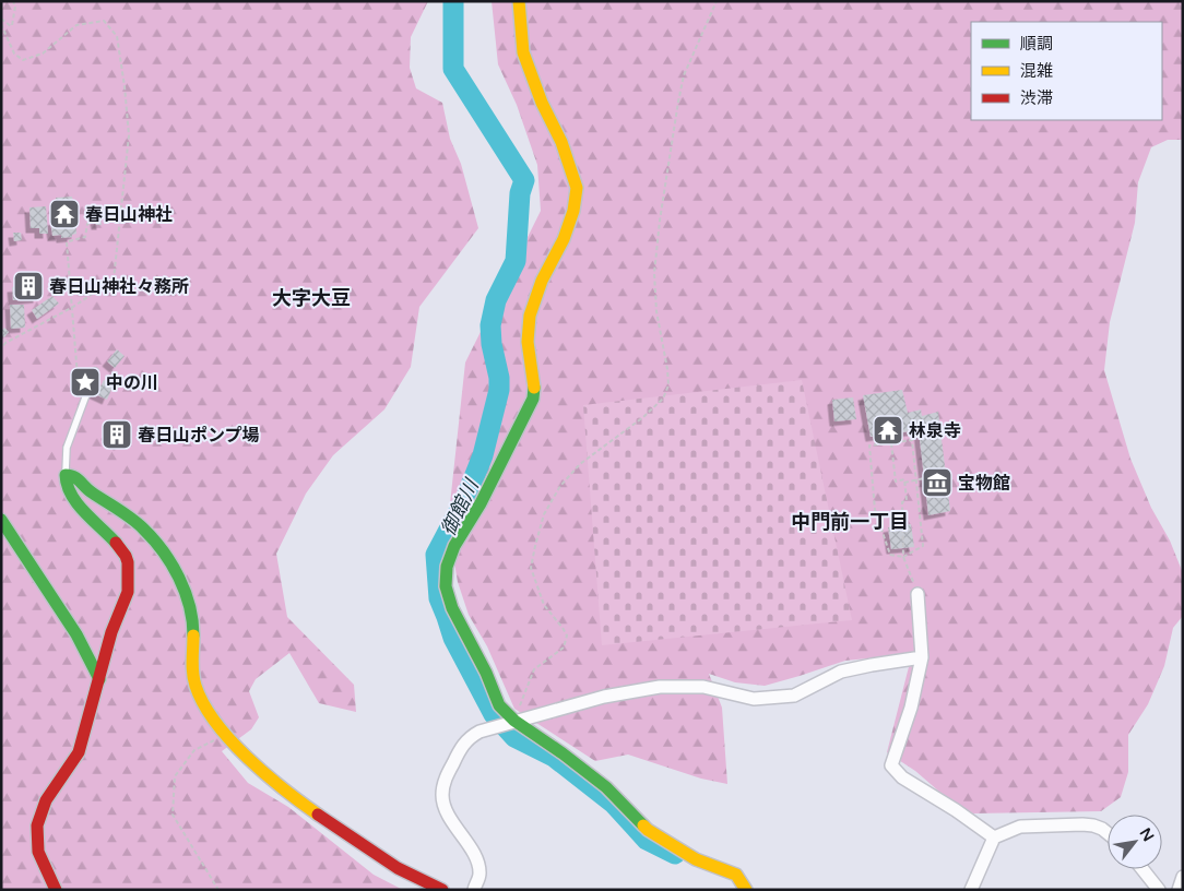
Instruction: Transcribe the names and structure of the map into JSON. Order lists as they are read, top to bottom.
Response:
{
  "districts": ["大字大豆", "中門前一丁目"],
  "water": ["御館川"],
  "places": {
    "temple": ["春日山神社", "林泉寺"],
    "building": ["春日山神社々務所", "春日山ポンプ場"],
    "place": ["中の川"],
    "museum": ["宝物館"]
  },
  "legend": ["順調", "混雑", "渋滞"],
  "north": "top right"
}
